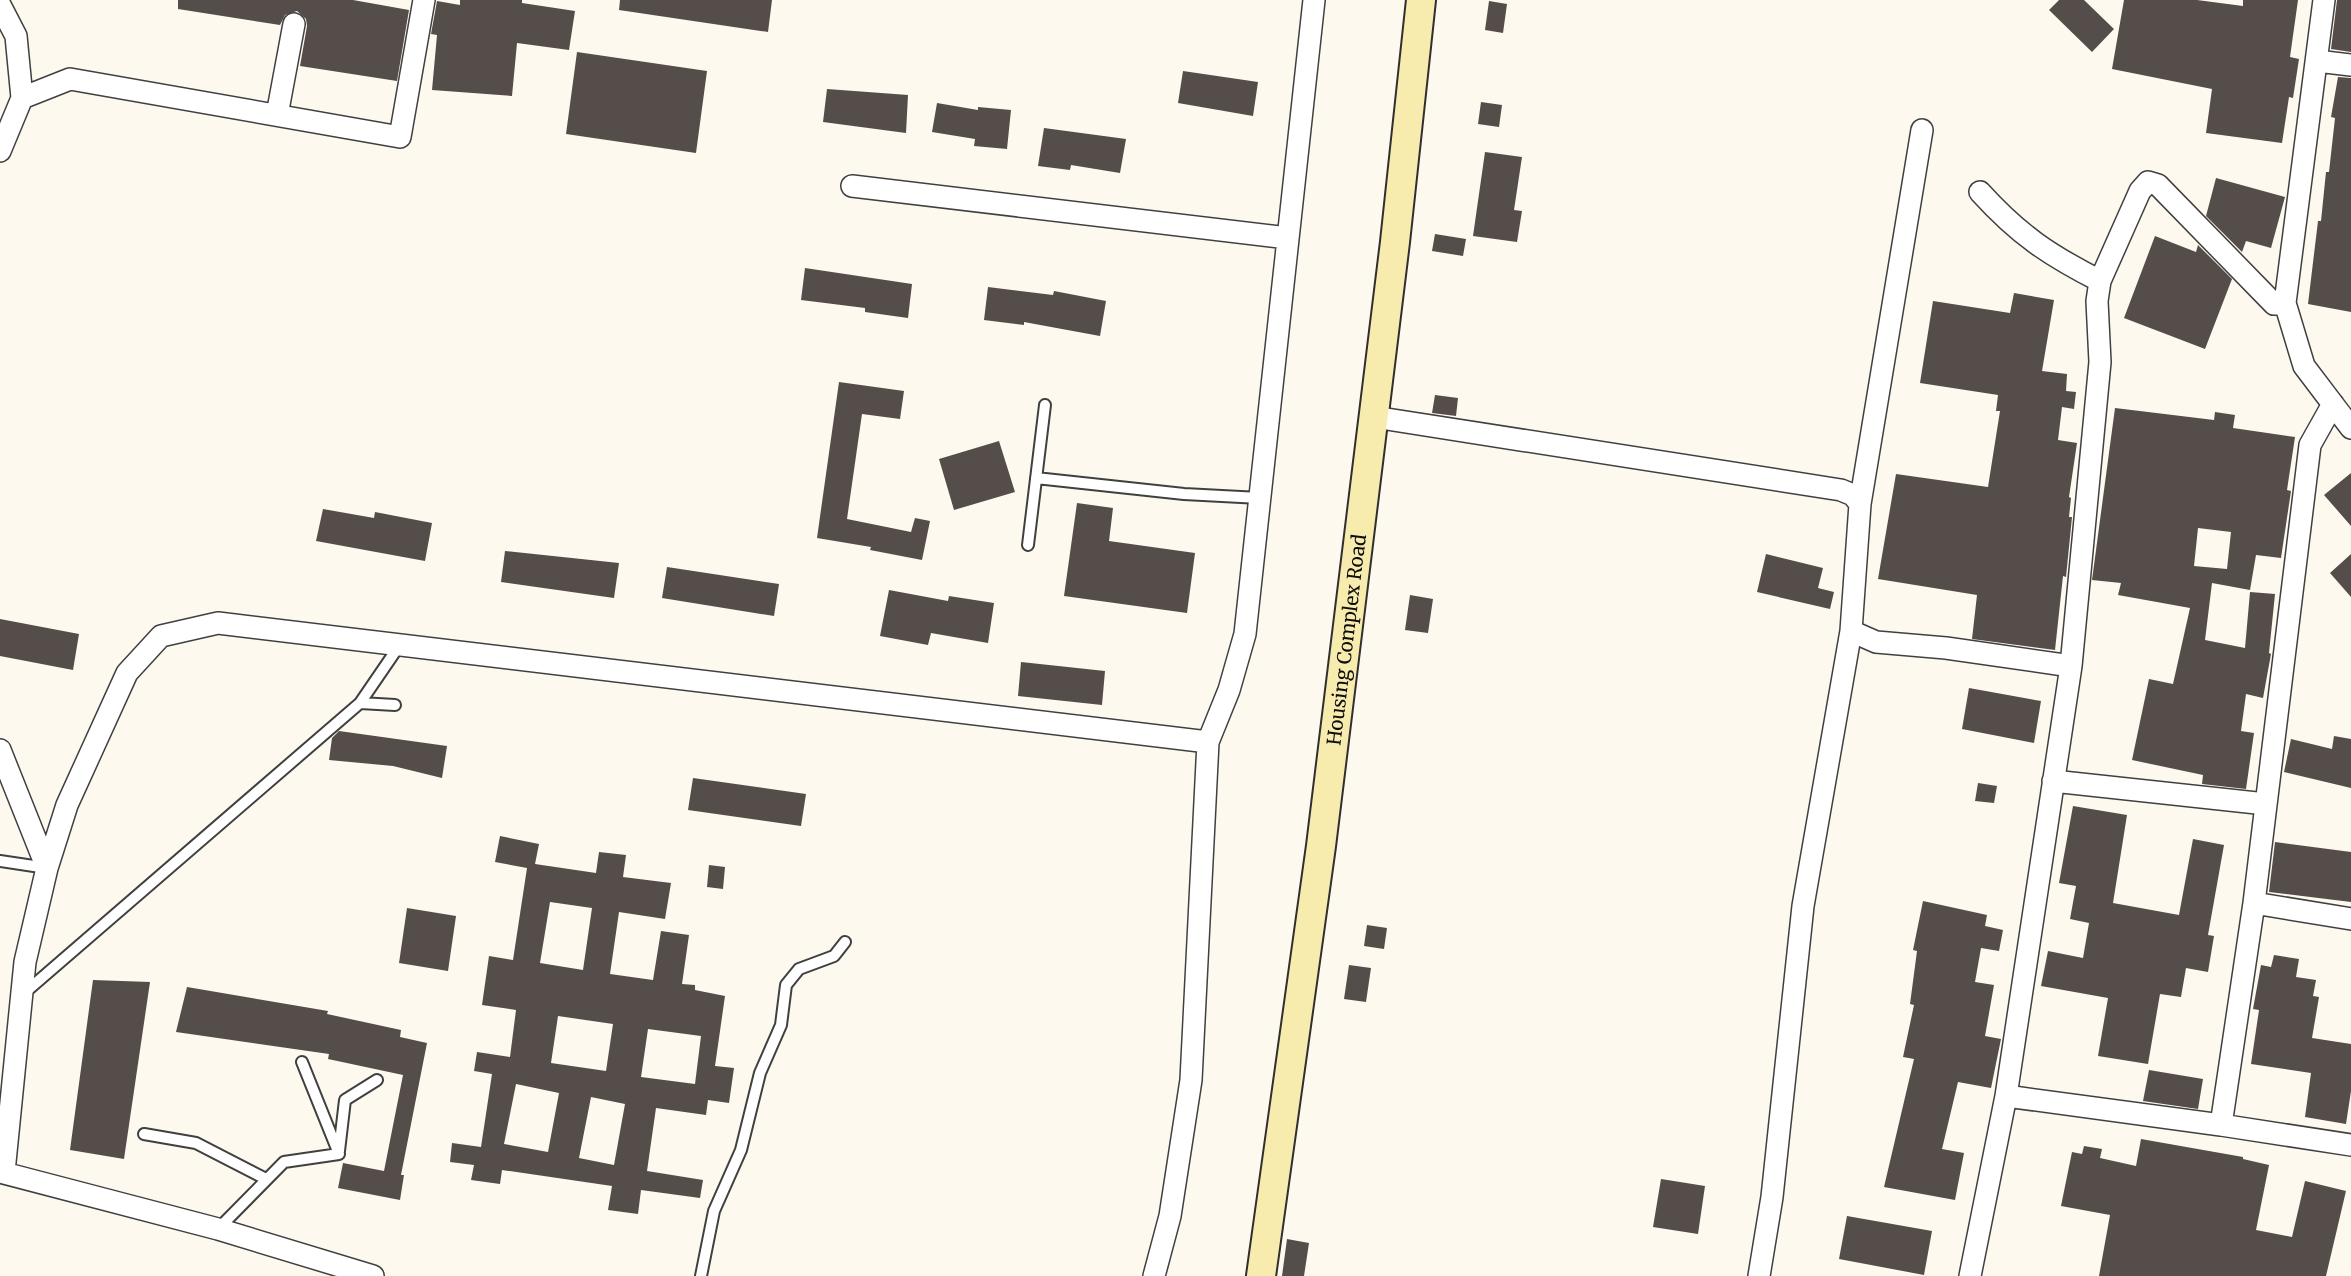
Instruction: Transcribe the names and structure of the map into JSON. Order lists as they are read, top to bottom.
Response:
{
  "streets": {
    "street": ["Housing Complex Road"]
  }
}
